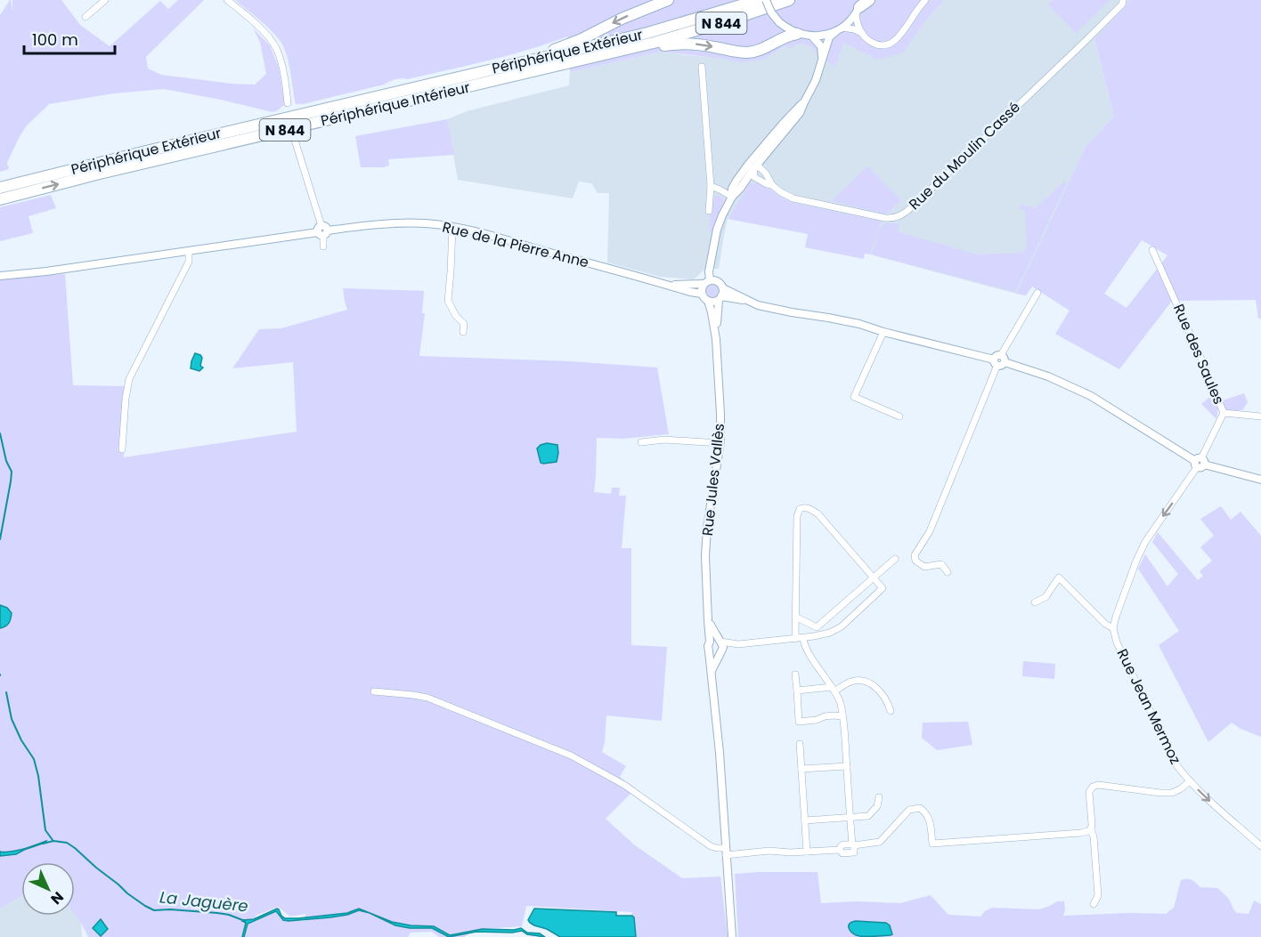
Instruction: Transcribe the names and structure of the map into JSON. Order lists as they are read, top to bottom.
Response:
{
  "streets": {
    "highway": ["N 844", "Périphérique Extérieur", "Périphérique Intérieur"],
    "street": [
      "Rue du Moulin Cassé",
      "Rue de la Pierre Anne",
      "Rue des Saules",
      "Rue Jules Vallès",
      "Rue Jean Mermoz"
    ]
  },
  "crossings": [
    ["Rue de la Pierre Anne", "Rue Jules Vallès"]
  ],
  "one_way": ["Périphérique Intérieur", "Rue Jean Mermoz"],
  "water": ["La Jaguère"],
  "scale_bar": "100 m",
  "north": "bottom right"
}
